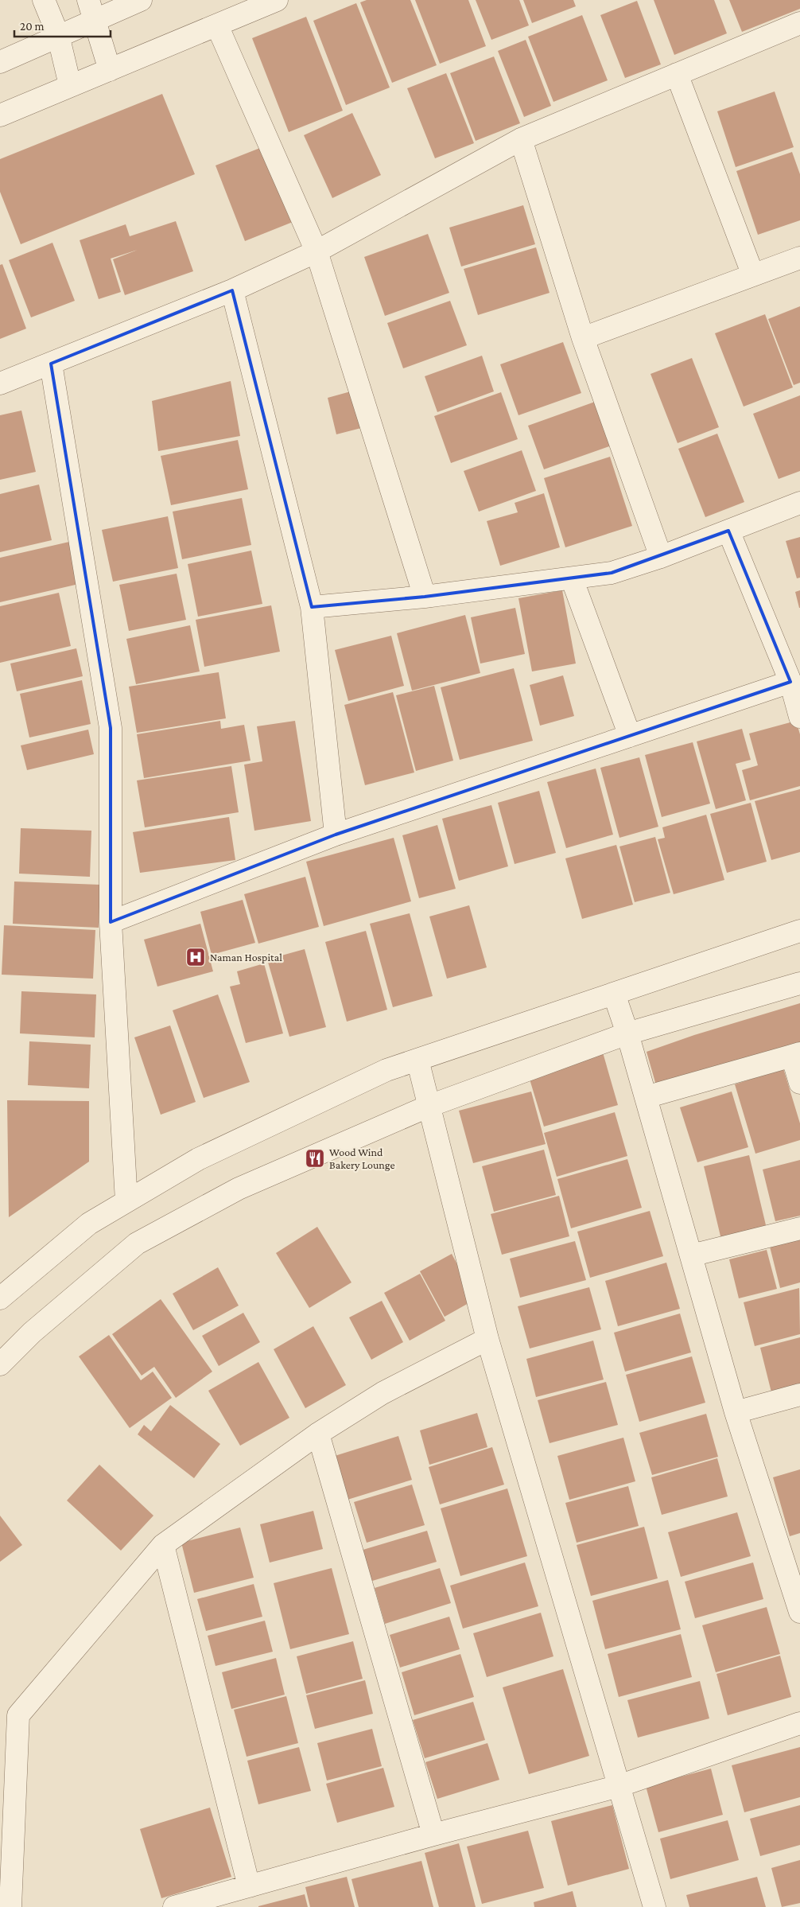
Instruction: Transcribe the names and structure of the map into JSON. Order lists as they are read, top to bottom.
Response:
{
  "places": {
    "hospital": ["Naman Hospital"],
    "restaurant": ["Wood Wind Bakery Lounge"]
  },
  "scale_bar": "20 m"
}
